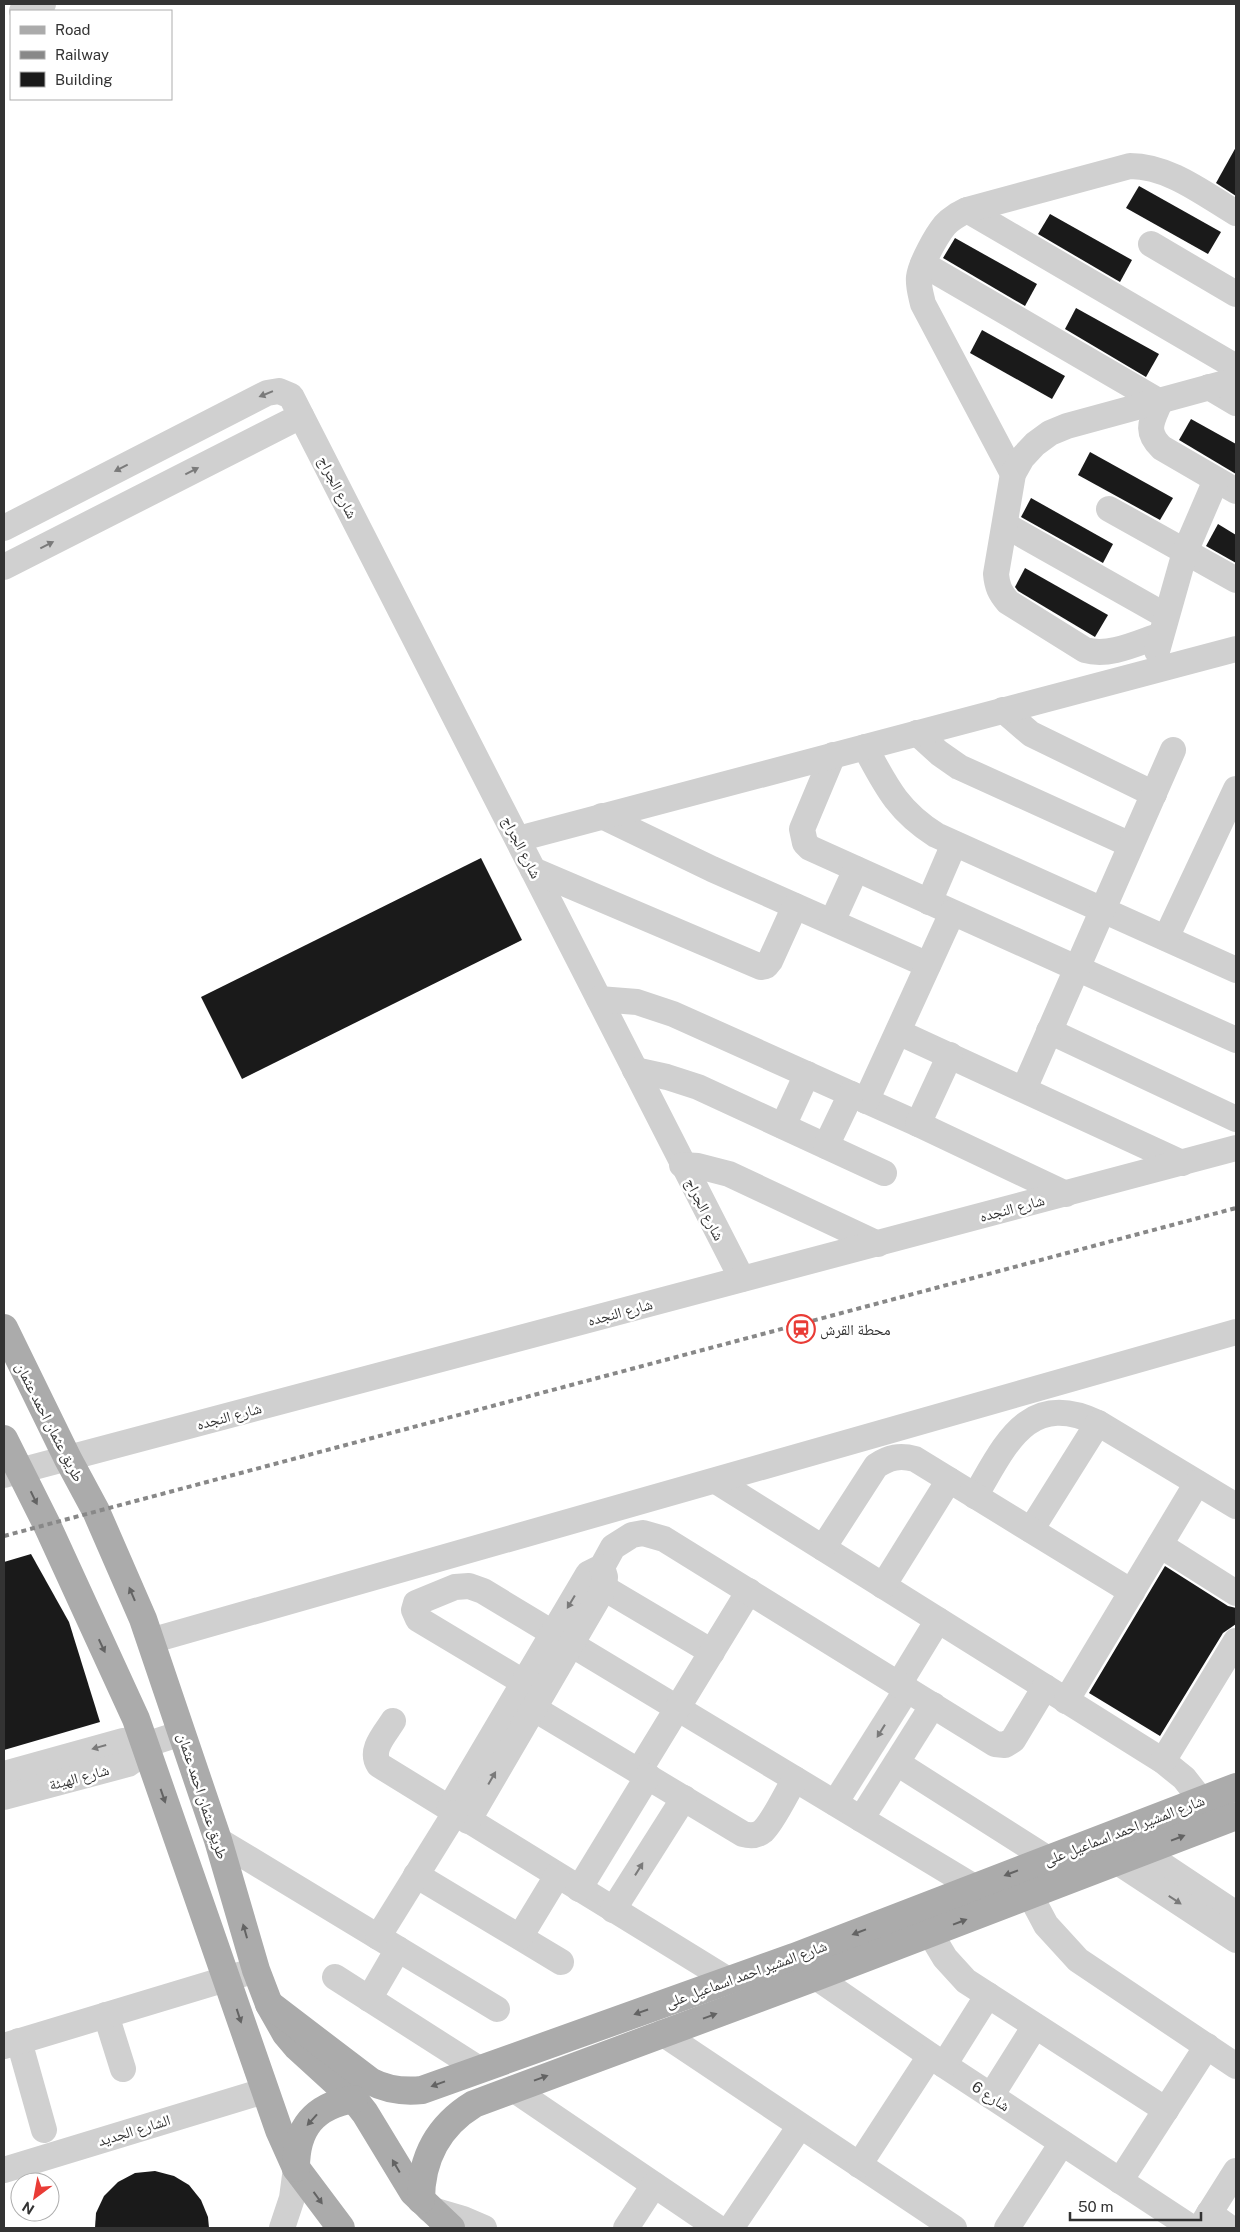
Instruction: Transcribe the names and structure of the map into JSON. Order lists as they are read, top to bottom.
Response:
{
  "streets": {
    "main road": ["طريق عثمان احمد عثمان", "شارع المشير احمد اسماعيل على"],
    "street": [
      "شارع الجراج",
      "شارع النجده",
      "شارع الهيئة",
      "شارع 6",
      "الشارع الجديد"
    ]
  },
  "crossings": [
    ["شارع الجراج", "شارع النجده"],
    ["شارع النجده", "طريق عثمان احمد عثمان"],
    ["طريق عثمان احمد عثمان", "شارع الهيئة"],
    ["طريق عثمان احمد عثمان", "شارع المشير احمد اسماعيل على"],
    ["شارع المشير احمد اسماعيل على", "شارع 6"]
  ],
  "places": {
    "station": ["محطة القرش"]
  },
  "legend": ["Road", "Railway", "Building"],
  "scale_bar": "50 m",
  "north": "bottom left"
}
